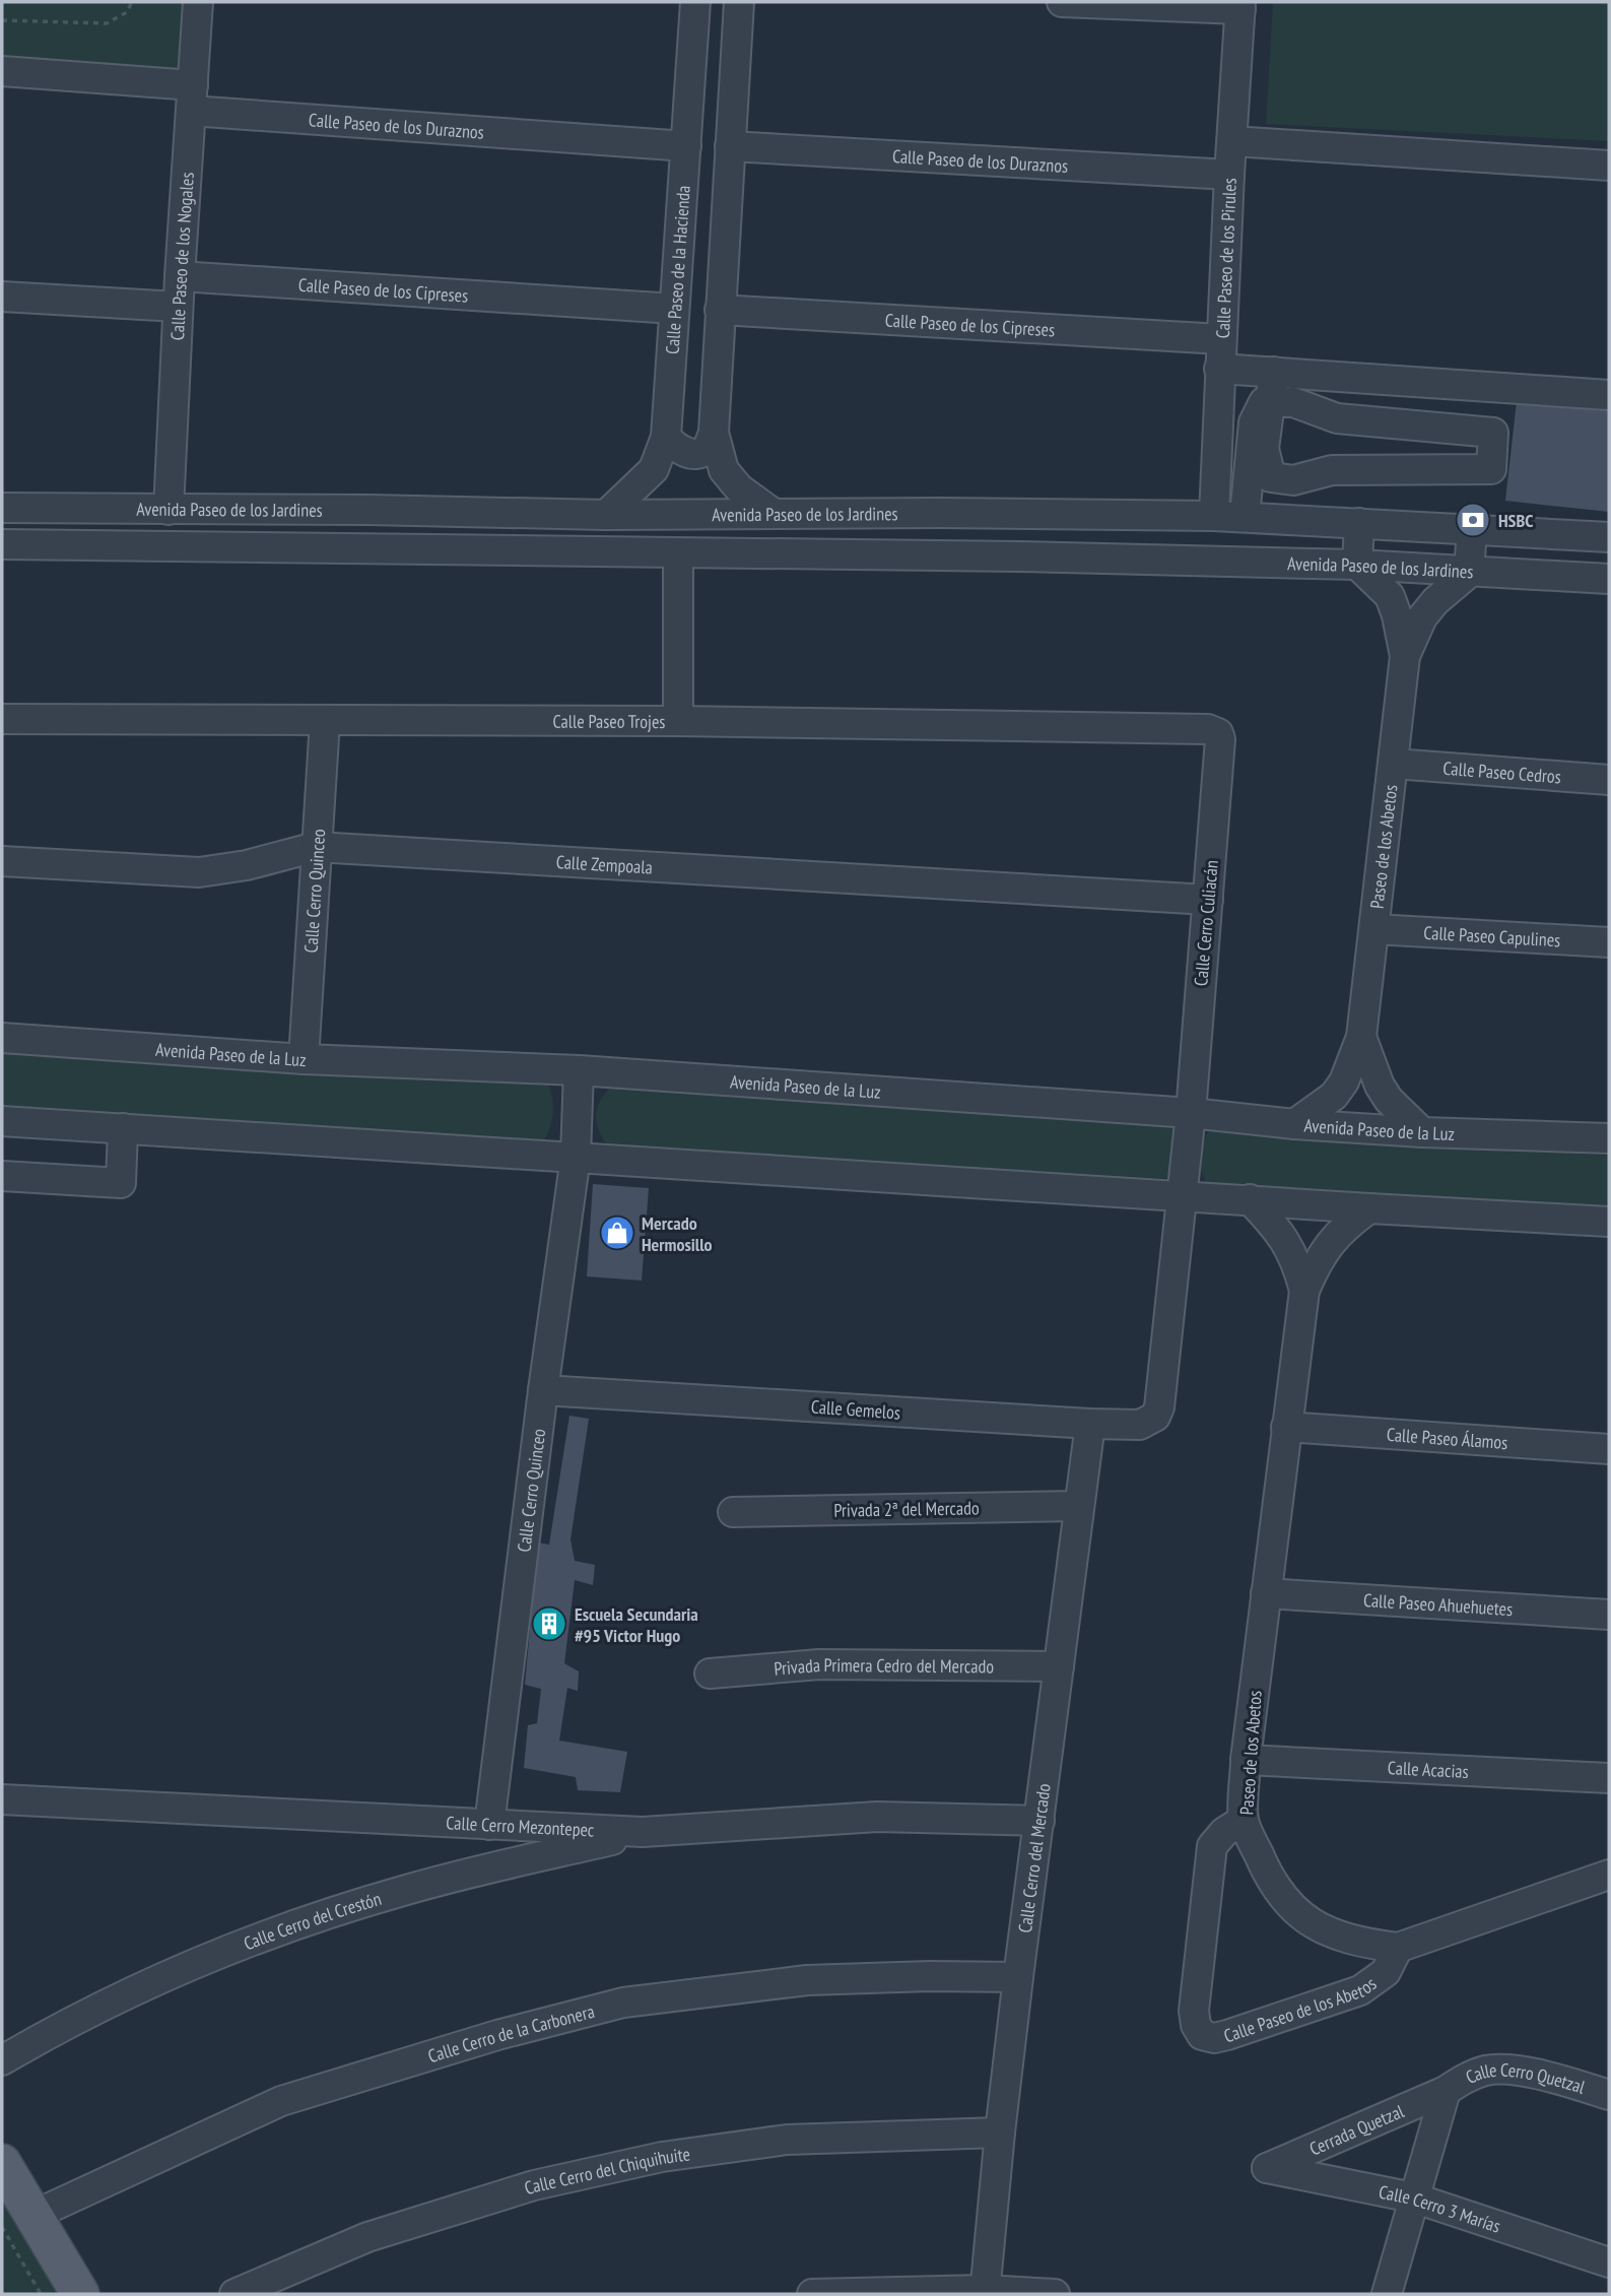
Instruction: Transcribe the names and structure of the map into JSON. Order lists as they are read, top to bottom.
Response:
{
  "streets": {
    "street": [
      "Calle Paseo de los Duraznos",
      "Calle Paseo de los Nogales",
      "Calle Paseo de los Pirules",
      "Calle Paseo de la Hacienda",
      "Calle Paseo de los Cipreses",
      "Avenida Paseo de los Jardines",
      "Calle Paseo Trojes",
      "Calle Paseo Cedros",
      "Paseo de los Abetos",
      "Calle Zempoala",
      "Calle Cerro Quinceo",
      "Calle Cerro Culiacán",
      "Calle Paseo Capulines",
      "Avenida Paseo de la Luz",
      "Calle Gemelos",
      "Calle Paseo Álamos",
      "Privada 2ª del Mercado",
      "Calle Paseo Ahuehuetes",
      "Privada Primera Cedro del Mercado",
      "Calle Acacias",
      "Calle Cerro Mezontepec",
      "Calle Cerro del Mercado",
      "Calle Cerro del Crestón",
      "Calle Paseo de los Abetos",
      "Calle Cerro de la Carbonera",
      "Calle Cerro Quetzal",
      "Cerrada Quetzal",
      "Calle Cerro del Chiquihuite",
      "Calle Cerro 3 Marías"
    ]
  },
  "crossings": [
    ["Calle Paseo de los Duraznos", "Calle Paseo de los Nogales"],
    ["Calle Paseo de los Duraznos", "Calle Paseo de los Pirules"],
    ["Calle Paseo de los Duraznos", "Calle Paseo de la Hacienda"],
    ["Calle Paseo de los Nogales", "Calle Paseo de los Cipreses"],
    ["Calle Paseo de los Nogales", "Avenida Paseo de los Jardines"],
    ["Calle Paseo de los Pirules", "Calle Paseo de los Cipreses"],
    ["Calle Paseo de los Pirules", "Avenida Paseo de los Jardines"],
    ["Calle Paseo de la Hacienda", "Calle Paseo de los Cipreses"],
    ["Calle Paseo de la Hacienda", "Avenida Paseo de los Jardines"],
    ["Avenida Paseo de los Jardines", "Paseo de los Abetos"],
    ["Calle Paseo Trojes", "Calle Cerro Quinceo"],
    ["Calle Paseo Trojes", "Calle Cerro Culiacán"],
    ["Calle Paseo Cedros", "Paseo de los Abetos"],
    ["Paseo de los Abetos", "Calle Paseo Capulines"],
    ["Paseo de los Abetos", "Avenida Paseo de la Luz"],
    ["Paseo de los Abetos", "Calle Paseo Álamos"],
    ["Paseo de los Abetos", "Calle Paseo Ahuehuetes"],
    ["Paseo de los Abetos", "Calle Acacias"],
    ["Paseo de los Abetos", "Calle Paseo de los Abetos"],
    ["Calle Zempoala", "Calle Cerro Quinceo"],
    ["Calle Zempoala", "Calle Cerro Culiacán"],
    ["Calle Cerro Quinceo", "Avenida Paseo de la Luz"],
    ["Calle Cerro Quinceo", "Calle Gemelos"],
    ["Calle Cerro Quinceo", "Calle Cerro Mezontepec"],
    ["Calle Cerro Culiacán", "Avenida Paseo de la Luz"],
    ["Calle Cerro Culiacán", "Calle Gemelos"],
    ["Calle Gemelos", "Calle Cerro del Mercado"],
    ["Privada 2ª del Mercado", "Calle Cerro del Mercado"],
    ["Privada Primera Cedro del Mercado", "Calle Cerro del Mercado"],
    ["Calle Cerro Mezontepec", "Calle Cerro del Mercado"],
    ["Calle Cerro Mezontepec", "Calle Cerro del Crestón"],
    ["Calle Cerro del Mercado", "Calle Cerro de la Carbonera"],
    ["Calle Cerro del Mercado", "Calle Cerro del Chiquihuite"],
    ["Calle Cerro Quetzal", "Cerrada Quetzal"],
    ["Cerrada Quetzal", "Calle Cerro 3 Marías"]
  ],
  "places": {
    "bank": ["HSBC"],
    "shop": ["Mercado Hermosillo"],
    "building": ["Escuela Secundaria #95 Victor Hugo"]
  }
}
